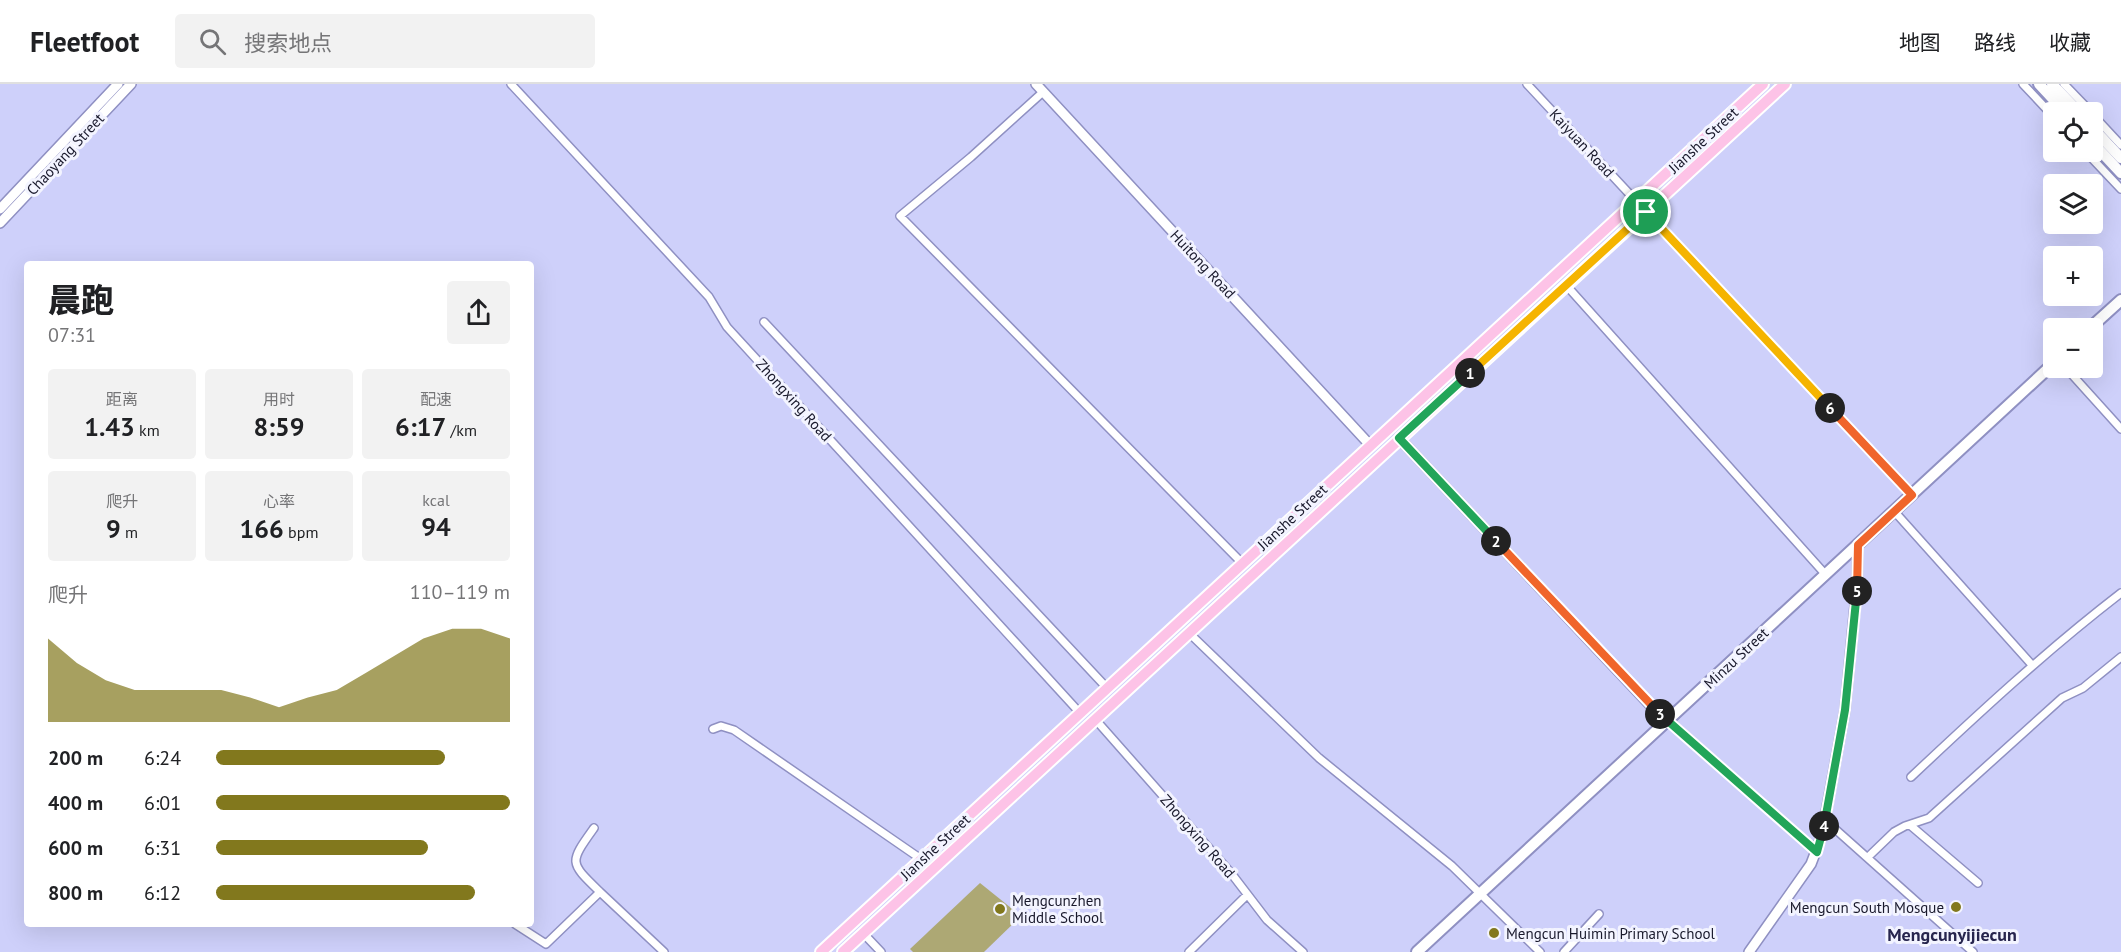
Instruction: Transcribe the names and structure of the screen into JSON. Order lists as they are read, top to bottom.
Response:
{
  "streets": {
    "main road": ["Jianshe Street", "Minzu Street"],
    "street": [
      "Kaiyuan Road",
      "Chaoyang Street",
      "Huitong Road",
      "Zhongxing Road"
    ]
  },
  "crossings": [
    ["Jianshe Street", "Kaiyuan Road"],
    ["Jianshe Street", "Huitong Road"],
    ["Jianshe Street", "Zhongxing Road"]
  ],
  "districts": ["Mengcunyijiecun"],
  "places": ["Mengcun South Mosque", "Mengcunzhen Middle School", "Mengcun Huimin Primary School"],
  "page": {
    "header": "Fleetfoot",
    "search": "搜索地点",
    "nav": ["地图", "路线", "收藏"],
    "map_buttons": ["+", "−"],
    "heading": ["晨跑", "07:31"],
    "pins": [
      "1",
      "6",
      "2",
      "5",
      "3",
      "4"
    ],
    "stats": [
      ["距离", "1.43 km"],
      ["用时", "8:59"],
      ["配速", "6:17 /km"],
      ["爬升", "9 m"],
      ["心率", "166 bpm"],
      ["kcal", "94"]
    ],
    "chart": ["爬升", "110–119 m"],
    "list": [
      {
        "name": "200 m",
        "note": "6:24"
      },
      {
        "name": "400 m",
        "note": "6:01"
      },
      {
        "name": "600 m",
        "note": "6:31"
      },
      {
        "name": "800 m",
        "note": "6:12"
      }
    ]
  }
}
